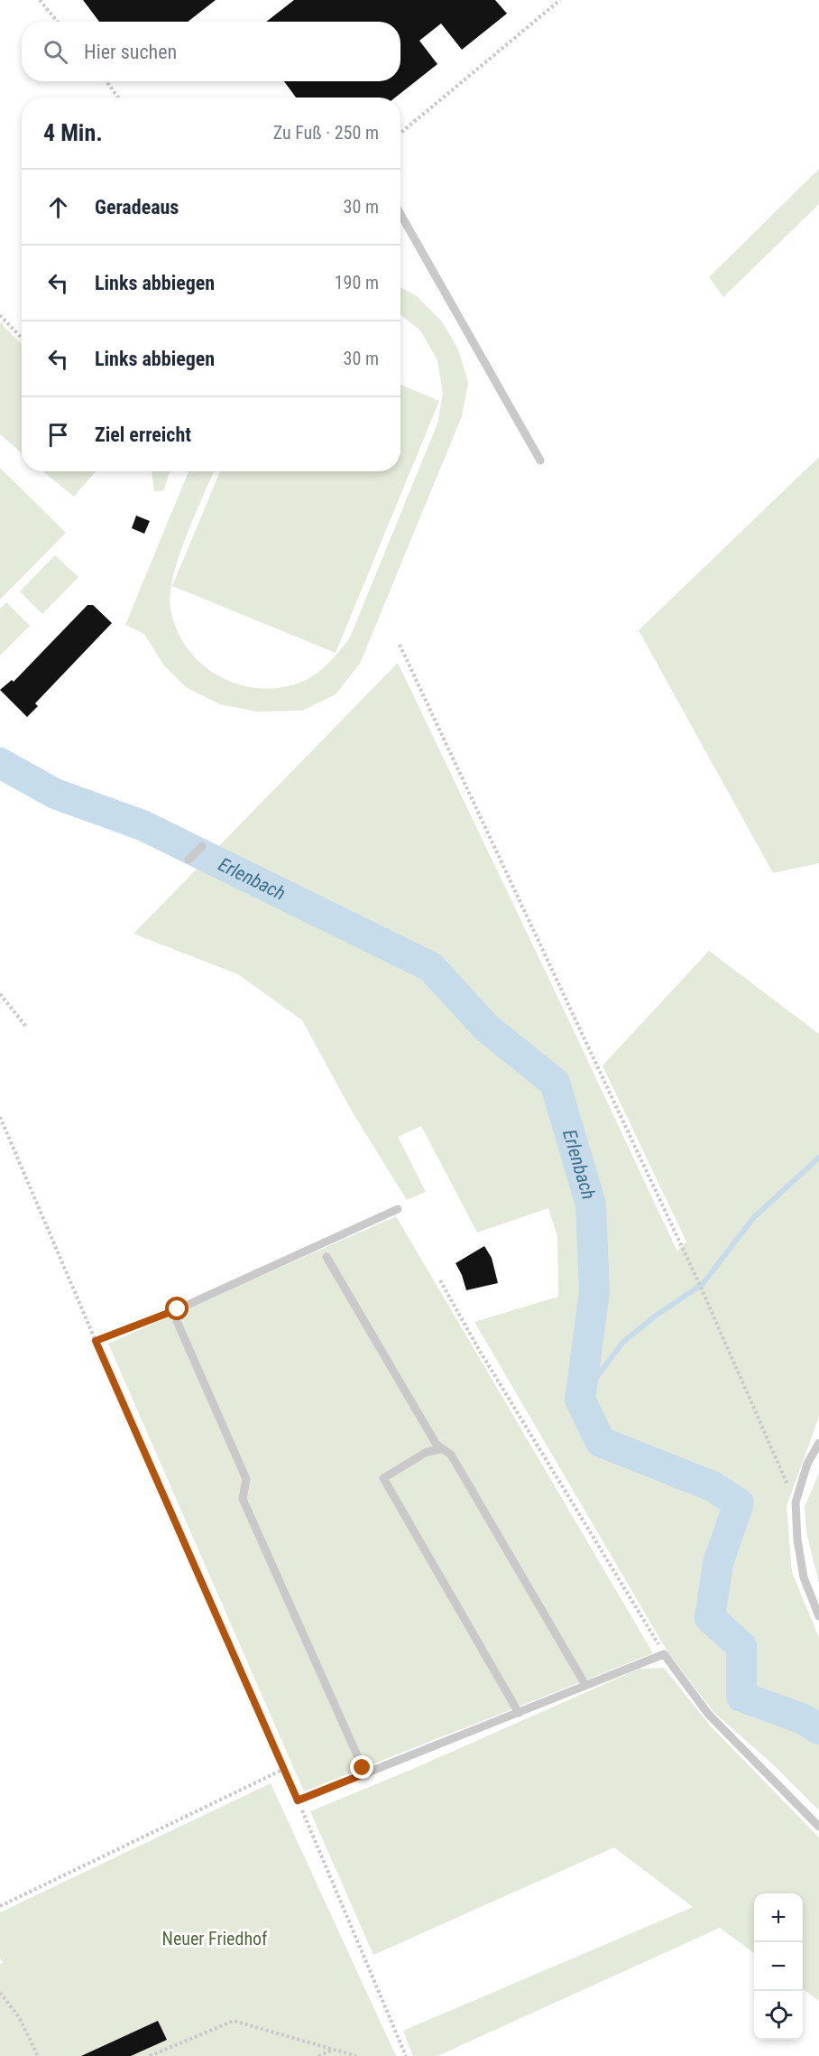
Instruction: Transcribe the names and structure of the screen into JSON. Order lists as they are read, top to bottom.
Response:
{
  "water": ["Erlenbach"],
  "parks": ["Neuer Friedhof"],
  "page": {
    "search": "Hier suchen",
    "heading": ["4 Min.", "Zu Fuß · 250 m"],
    "list": [
      ["Geradeaus", "30 m"],
      ["Links abbiegen", "190 m"],
      ["Links abbiegen", "30 m"],
      "Ziel erreicht"
    ],
    "map_buttons": ["+", "−"]
  }
}
